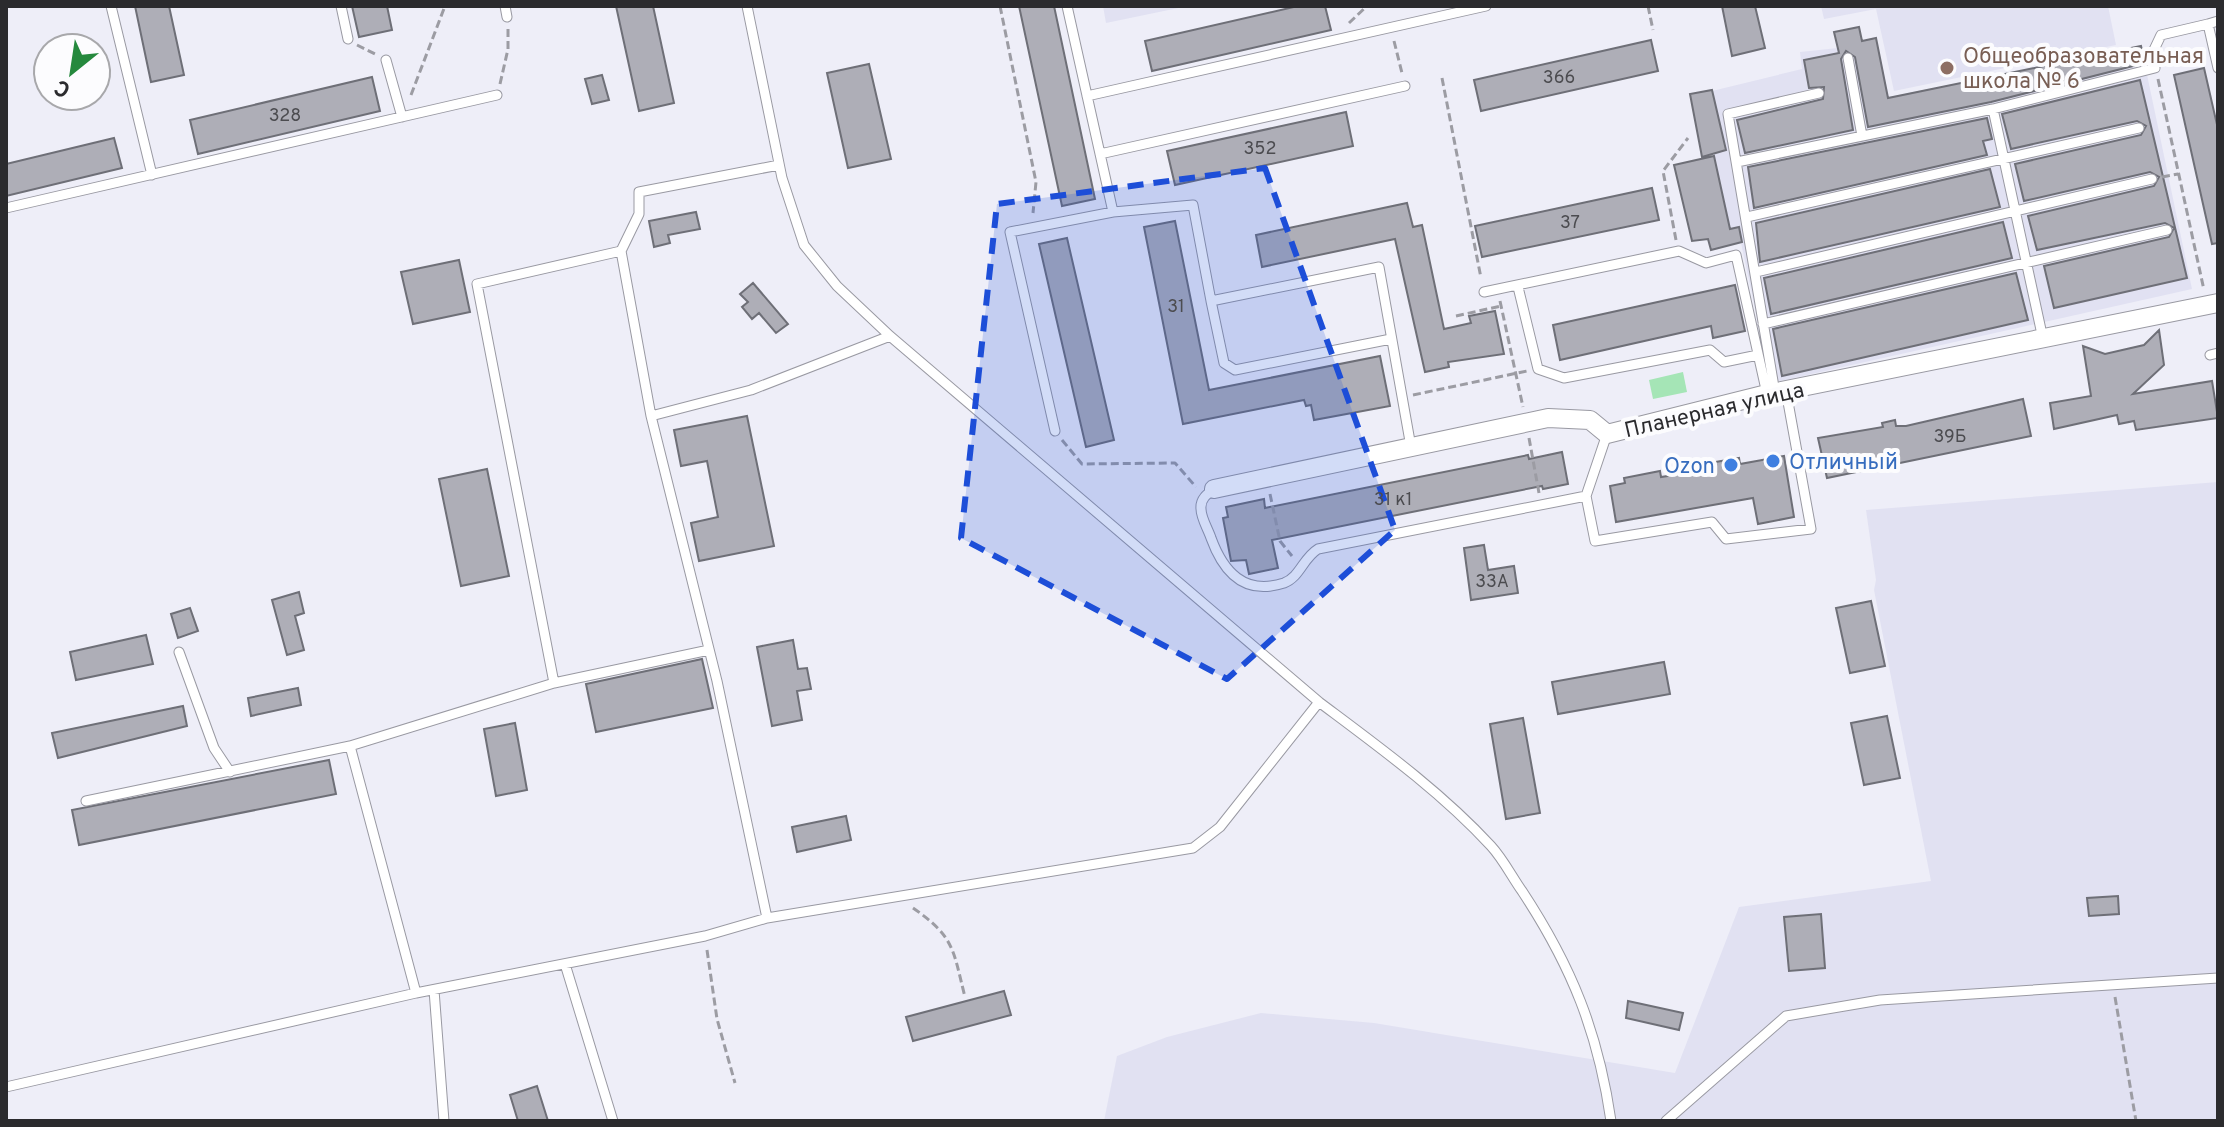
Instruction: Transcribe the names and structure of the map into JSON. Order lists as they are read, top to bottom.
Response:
{
  "streets": {
    "street": ["Планерная улица"]
  },
  "places": ["Общеобразовательная школа № 6", "Отличный", "Ozon"],
  "house_numbers": [
    "366",
    "328",
    "352",
    "37",
    "31",
    "39Б",
    "31 к1",
    "33А"
  ],
  "north": "bottom left"
}
